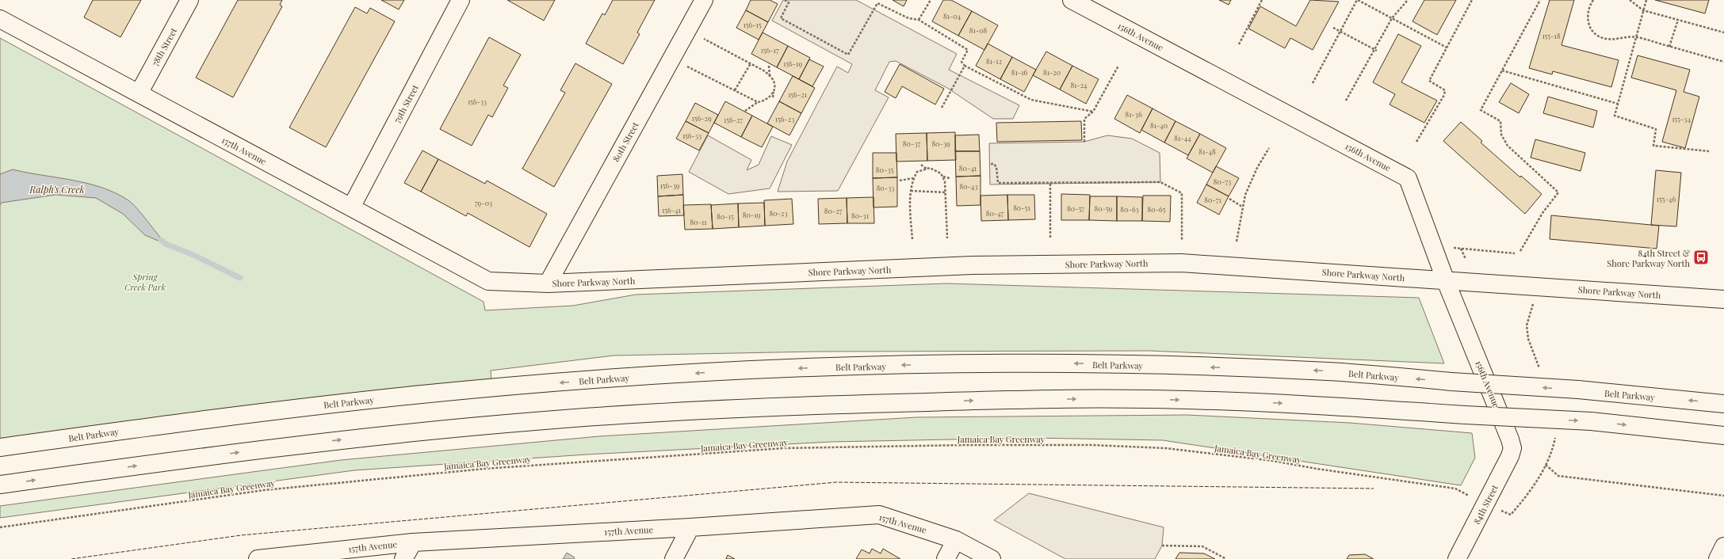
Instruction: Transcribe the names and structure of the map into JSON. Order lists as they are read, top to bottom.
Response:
{
  "streets": {
    "main road": [
      "156th Avenue",
      "78th Street",
      "79th Street",
      "80th Street",
      "157th Avenue",
      "Shore Parkway North",
      "Belt Parkway",
      "84th Street"
    ],
    "path": ["Jamaica Bay Greenway"]
  },
  "crossings": [
    ["156th Avenue", "Shore Parkway North"],
    ["156th Avenue", "84th Street"],
    ["78th Street", "157th Avenue"],
    ["79th Street", "157th Avenue"],
    ["80th Street", "Shore Parkway North"],
    ["157th Avenue", "Shore Parkway North"],
    ["Jamaica Bay Greenway", "84th Street"]
  ],
  "water": ["Ralph’s Creek"],
  "parks": ["Spring Creek Park"],
  "places": {
    "bus stop": ["84th Street & Shore Parkway North"]
  },
  "house_numbers": [
    "81-04",
    "156-15",
    "81-08",
    "155-18",
    "156-17",
    "81-12",
    "156-19",
    "81-16",
    "81-20",
    "81-24",
    "156-21",
    "156-33",
    "81-36",
    "156-29",
    "156-23",
    "155-34",
    "156-27",
    "81-40",
    "156-33",
    "81-44",
    "80-37",
    "80-39",
    "81-48",
    "80-41",
    "80-35",
    "80-73",
    "156-39",
    "80-43",
    "80-33",
    "155-46",
    "80-71",
    "79-03",
    "80-51",
    "80-57",
    "80-59",
    "80-63",
    "80-65",
    "156-41",
    "80-27",
    "80-23",
    "80-47",
    "80-19",
    "80-31",
    "80-15",
    "80-11"
  ]
}
